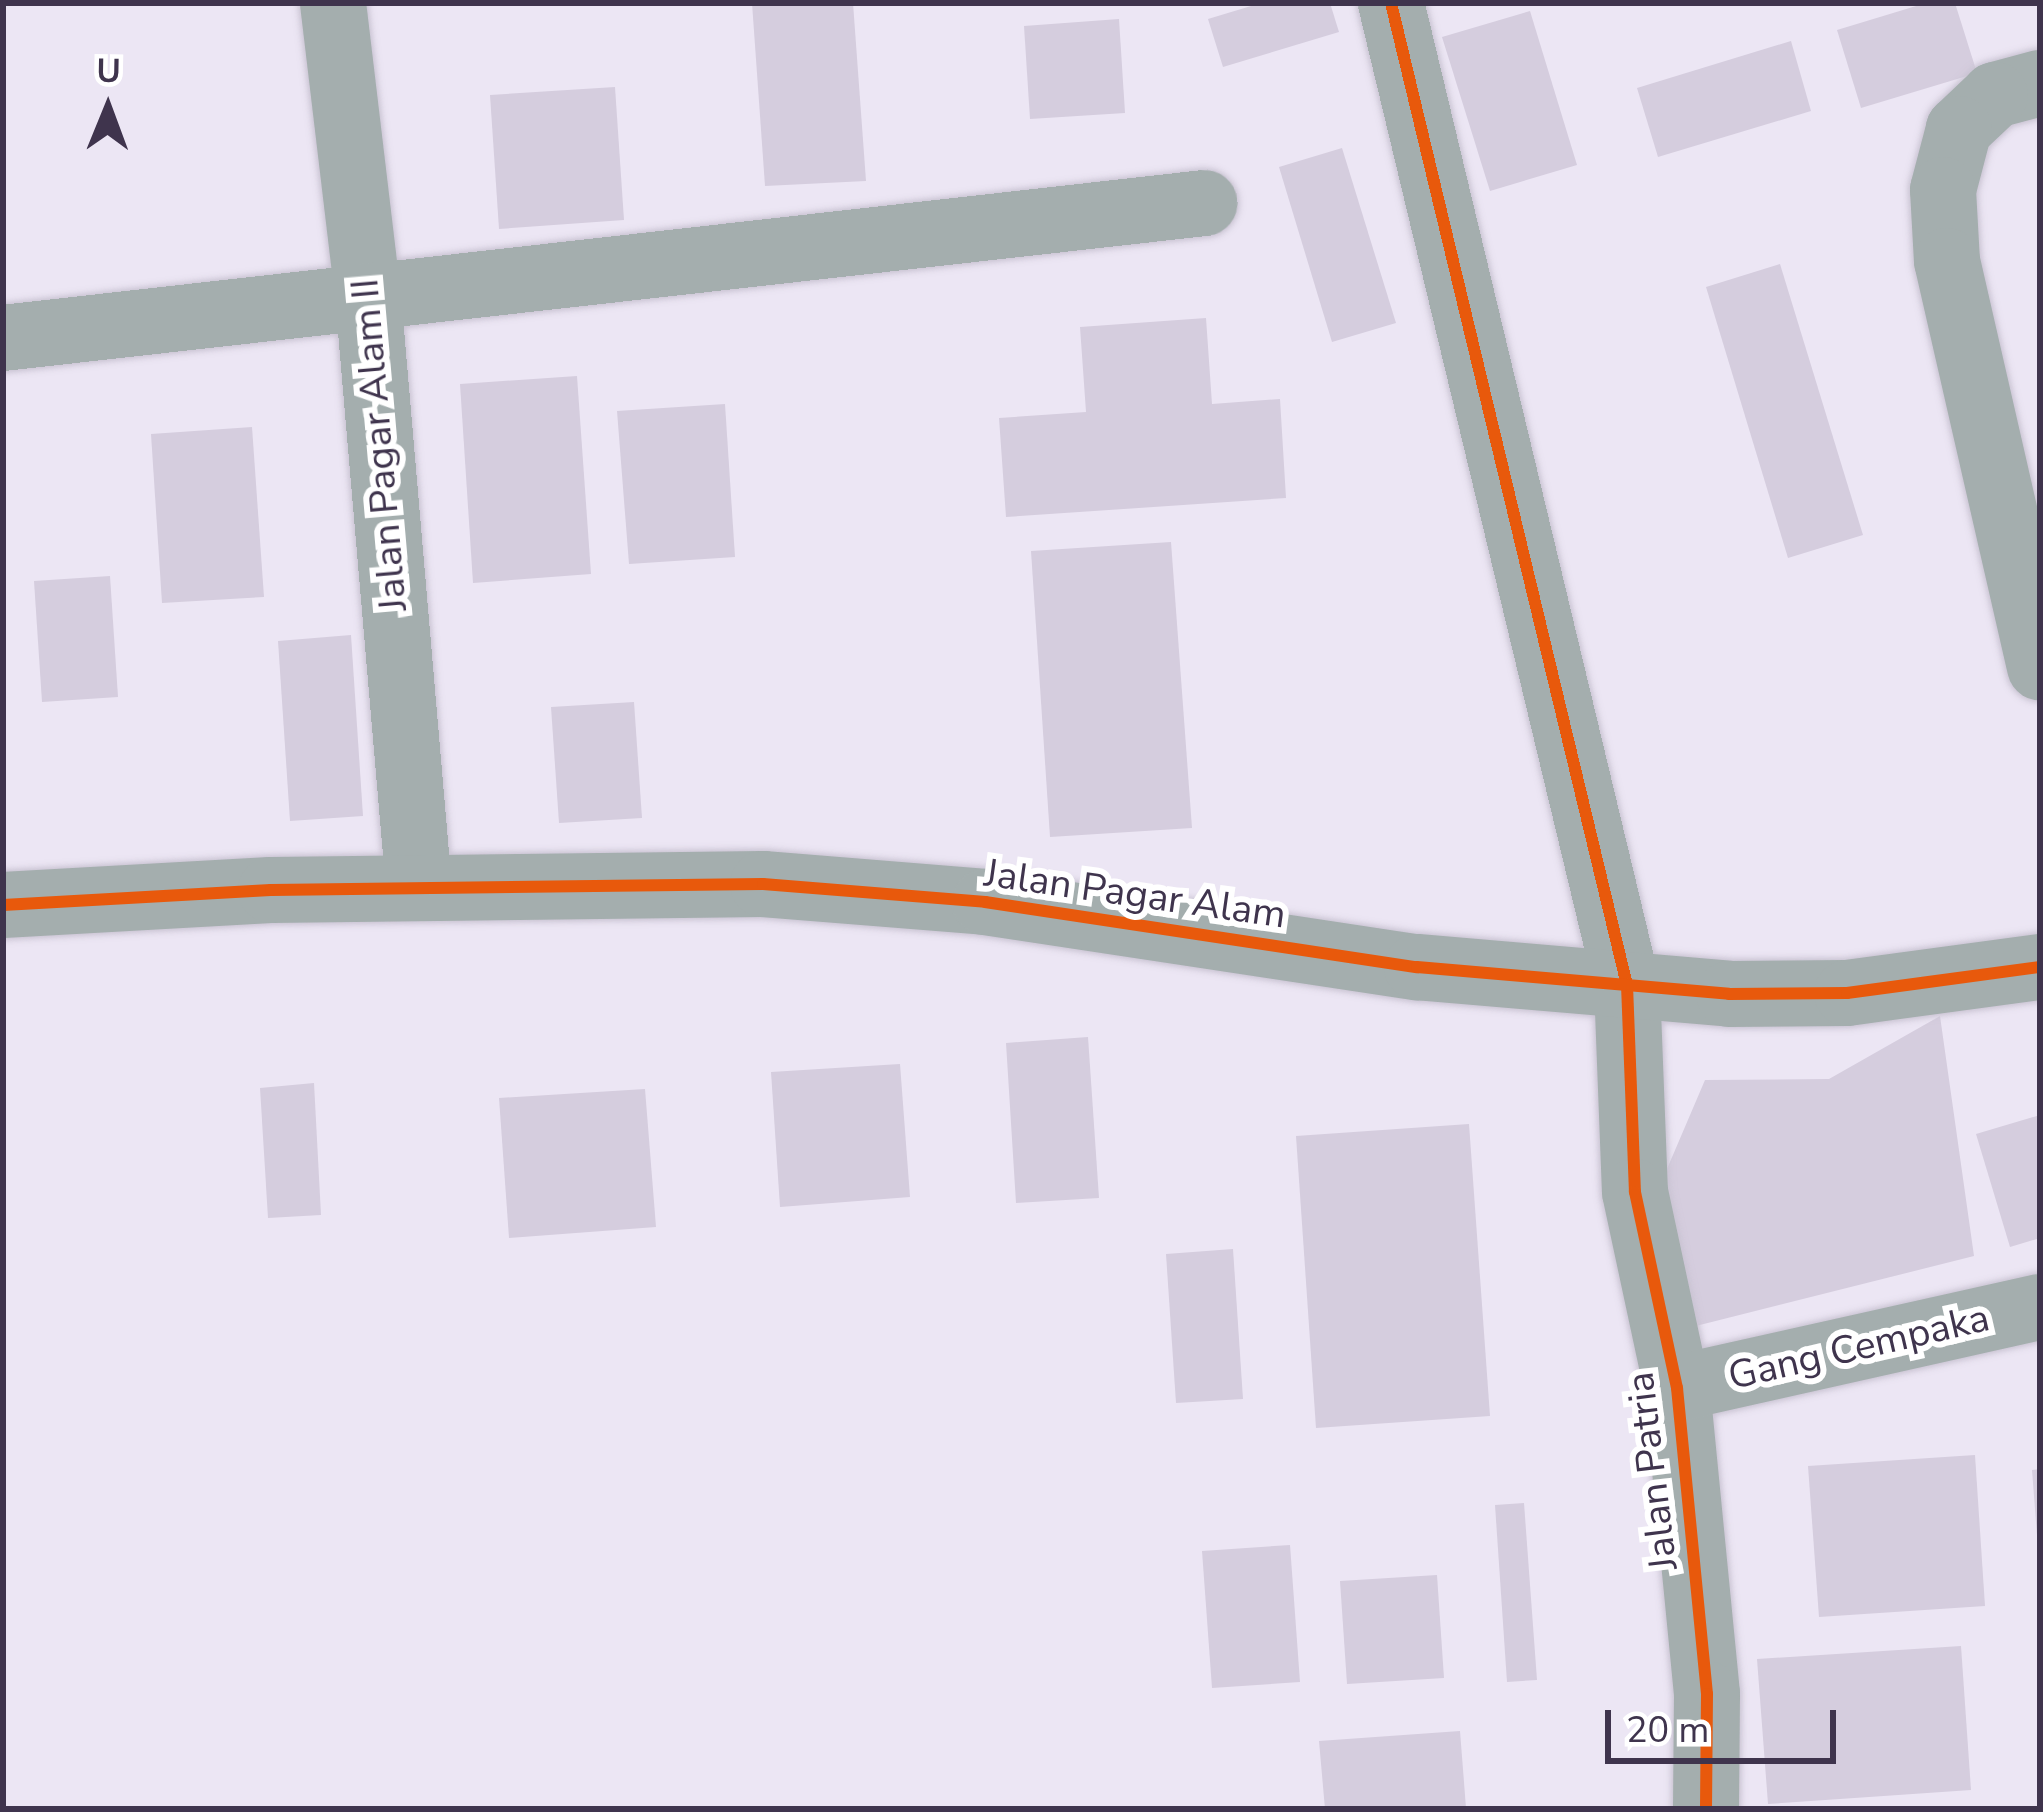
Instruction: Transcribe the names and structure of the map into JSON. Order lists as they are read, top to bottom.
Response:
{
  "streets": {
    "street": [
      "Jalan Pagar Alam II",
      "Jalan Pagar Alam",
      "Gang Cempaka",
      "Jalan Patria"
    ]
  },
  "crossings": [
    ["Jalan Pagar Alam II", "Jalan Pagar Alam"],
    ["Jalan Pagar Alam", "Jalan Patria"],
    ["Gang Cempaka", "Jalan Patria"]
  ],
  "scale_bar": "20 m",
  "north": "top"
}
